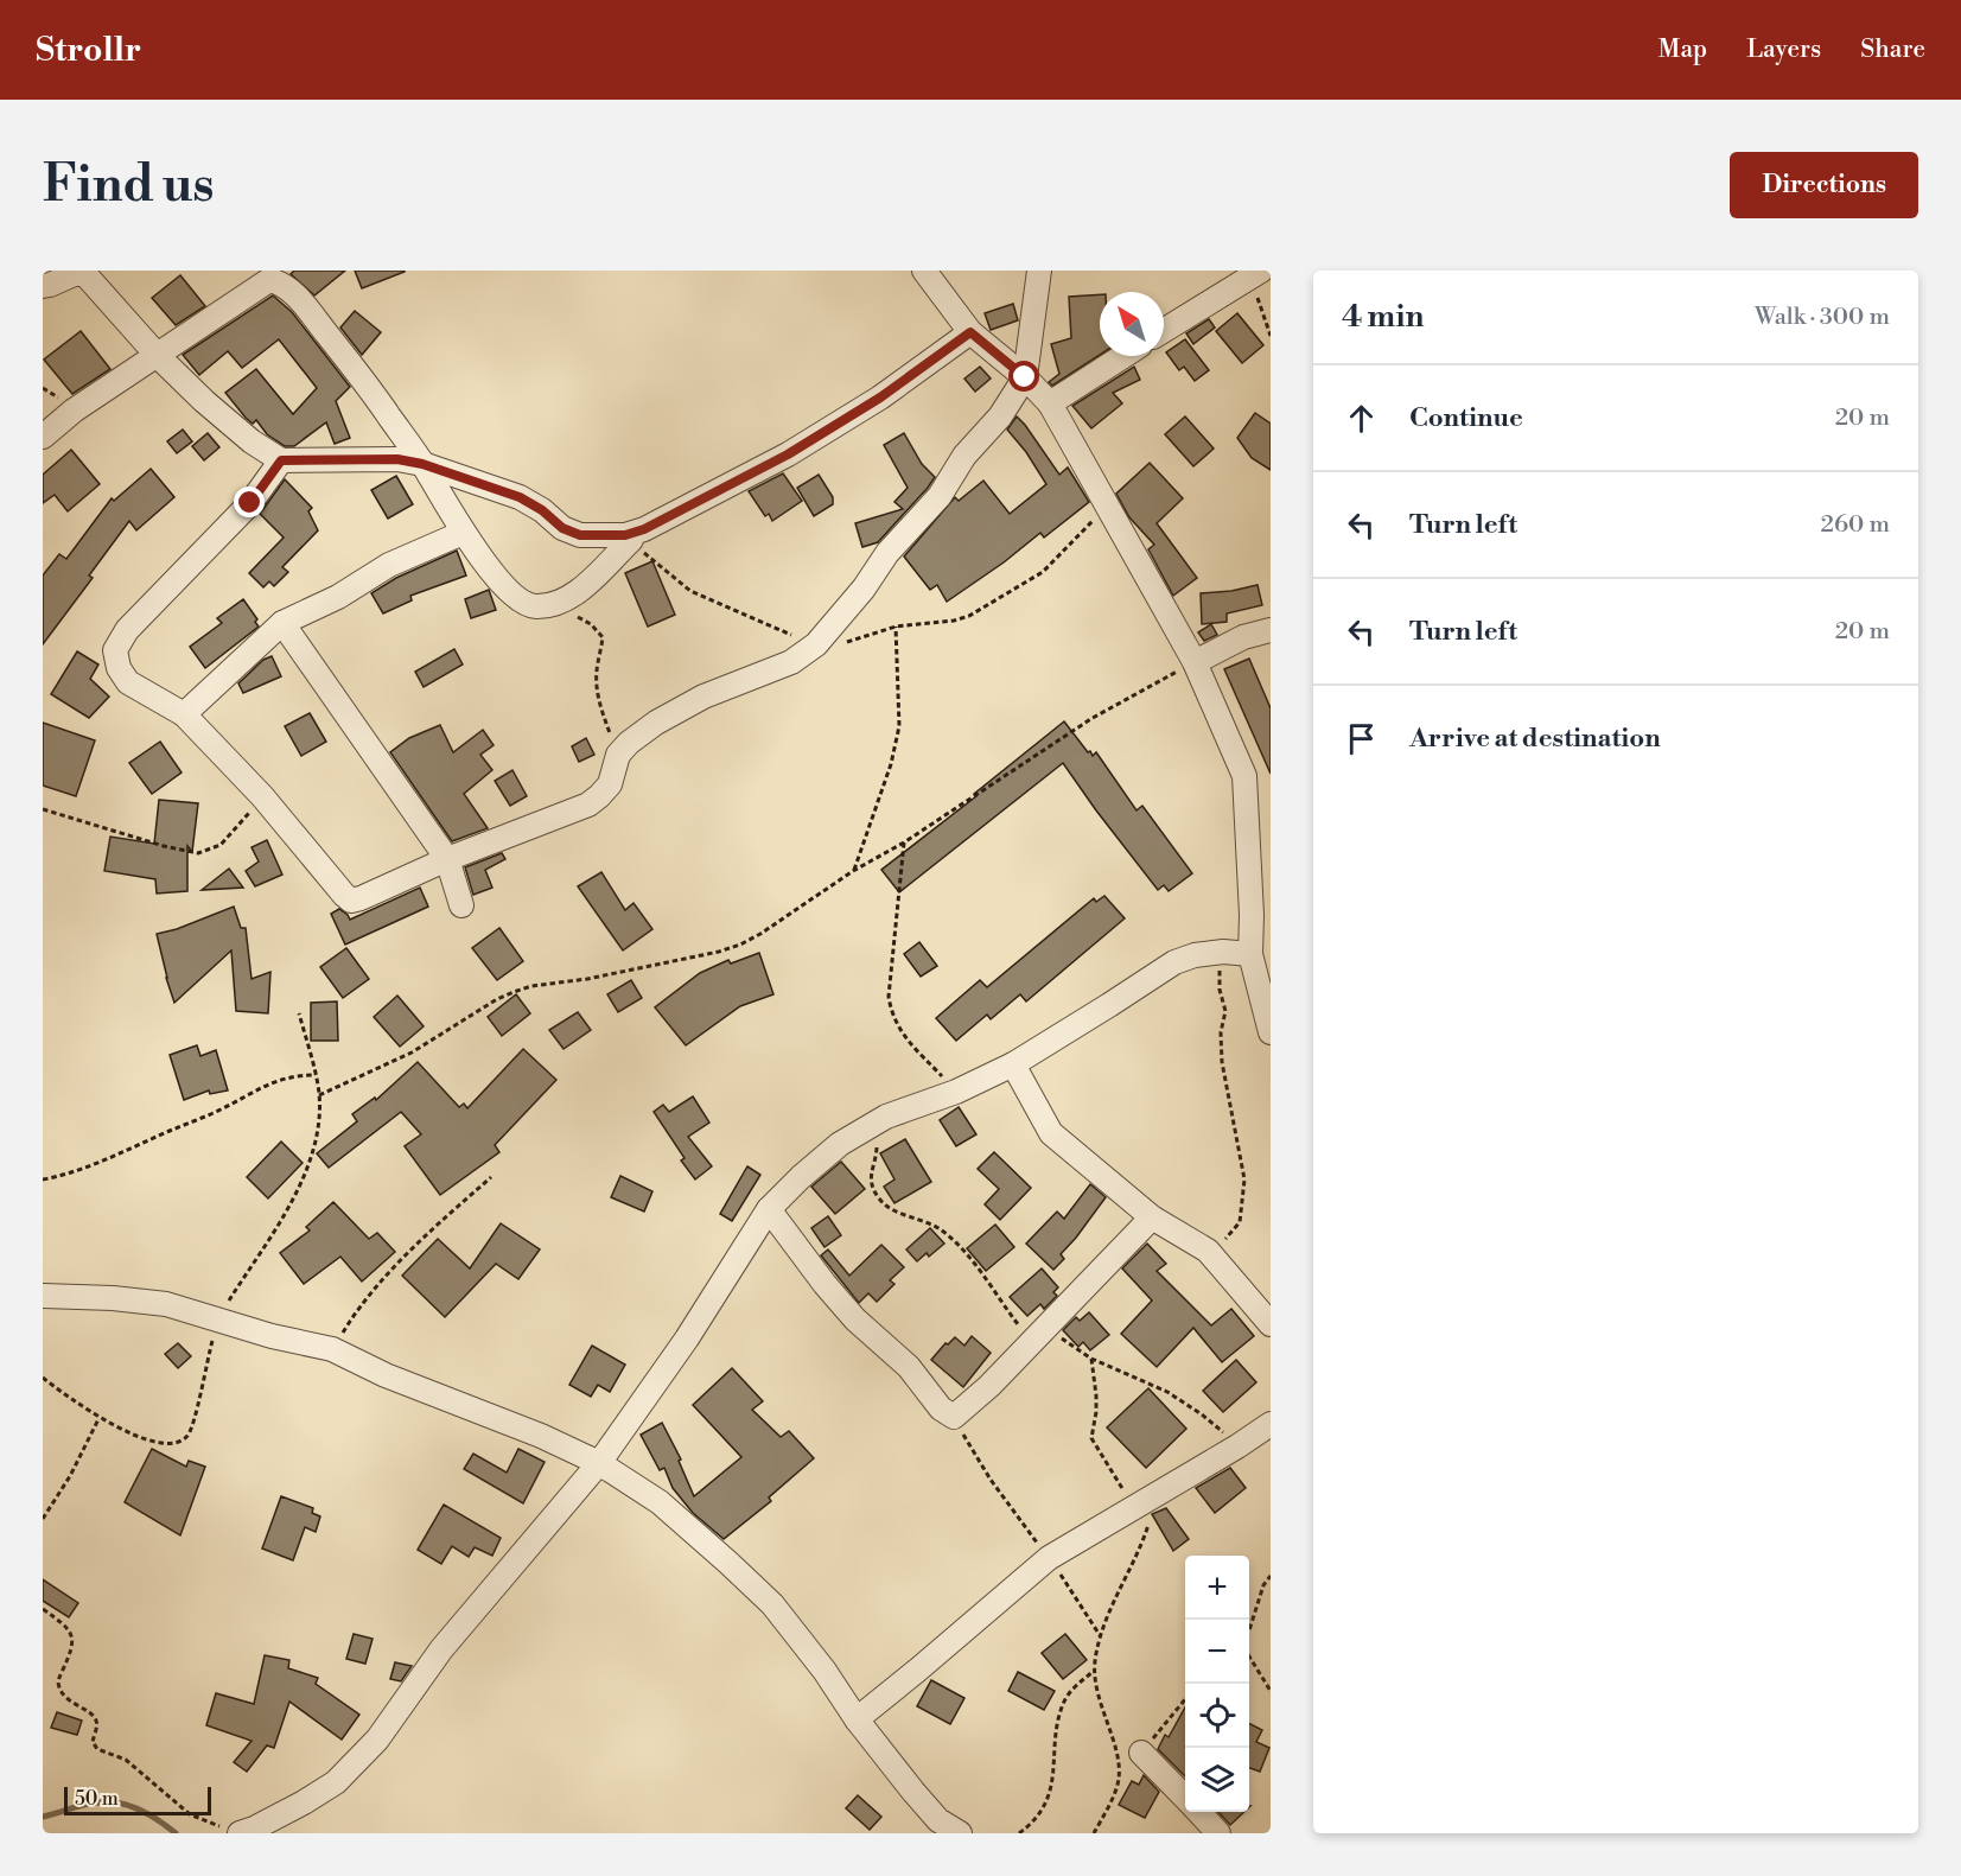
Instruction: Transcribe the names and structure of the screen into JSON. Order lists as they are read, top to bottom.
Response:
{
  "scale_bar": "50 m",
  "north": "top left",
  "page": {
    "header": "Strollr",
    "nav": ["Map", "Layers", "Share"],
    "buttons": "Directions",
    "title": "Find us",
    "heading": ["4 min", "Walk · 300 m"],
    "list": [
      ["Continue", "20 m"],
      ["Turn left", "260 m"],
      ["Turn left", "20 m"],
      "Arrive at destination"
    ],
    "map_buttons": ["+", "−"],
    "scale": "50 m"
  }
}
